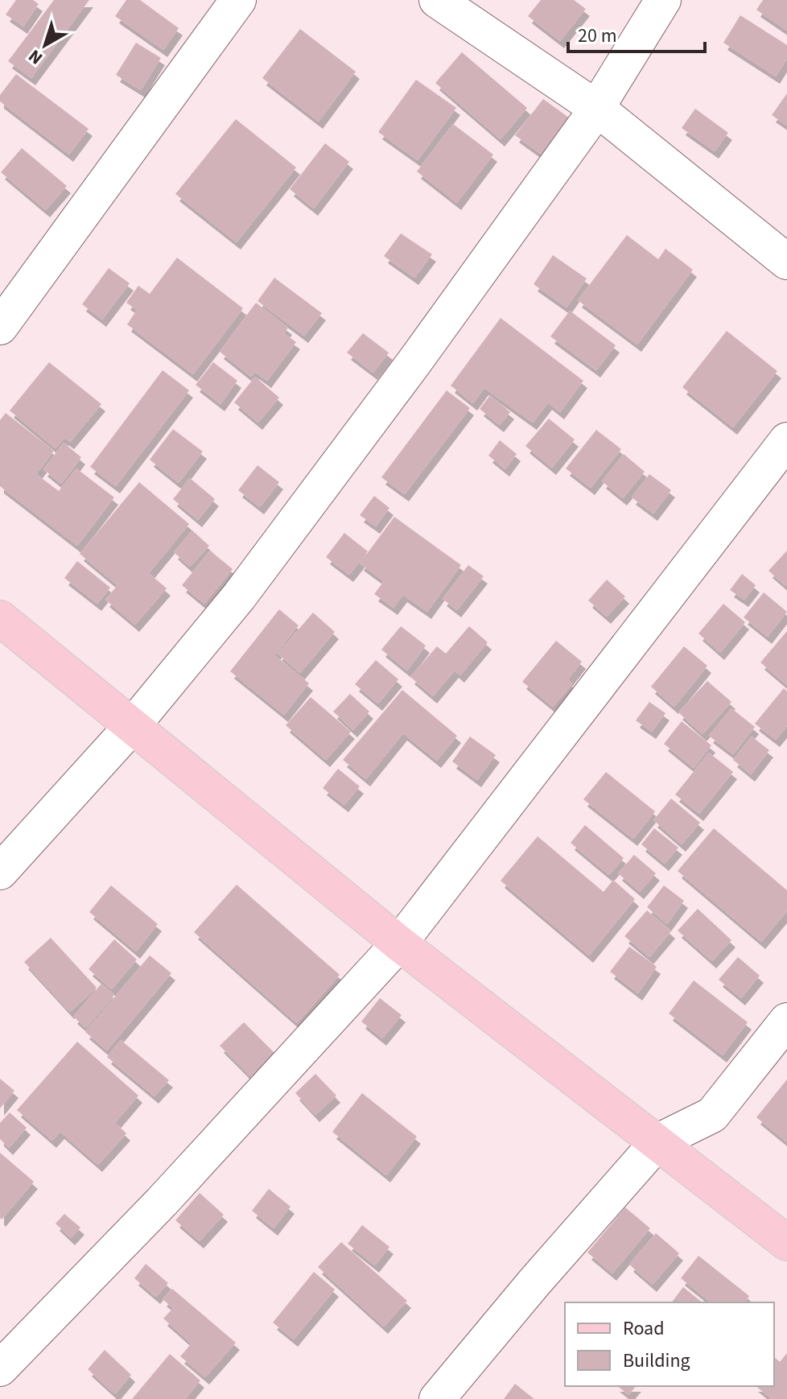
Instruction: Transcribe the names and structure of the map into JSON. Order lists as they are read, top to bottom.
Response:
{
  "legend": ["Road", "Building"],
  "scale_bar": "20 m",
  "north": "bottom left"
}
